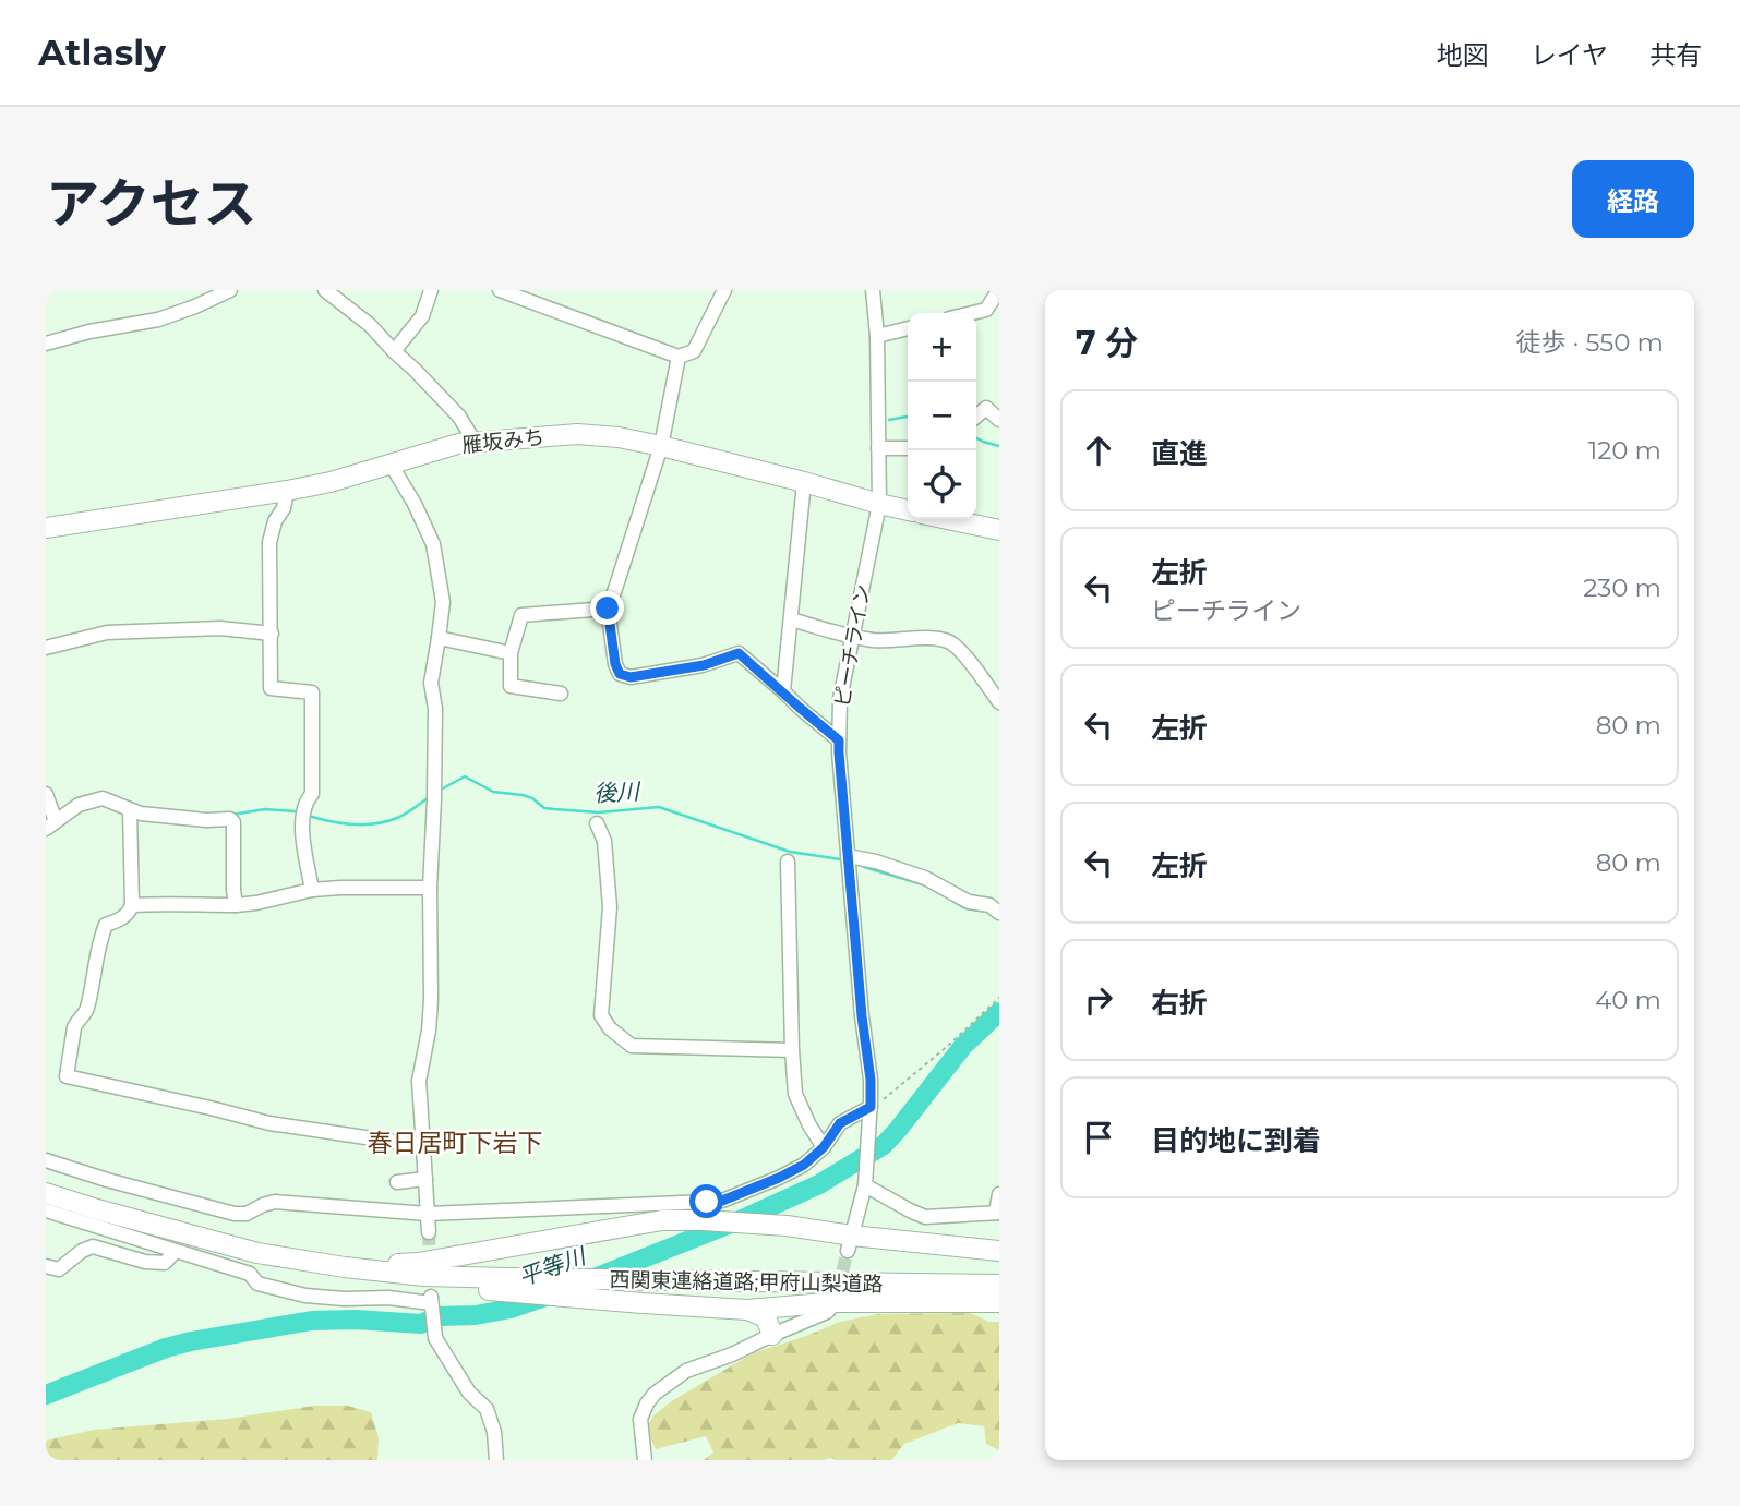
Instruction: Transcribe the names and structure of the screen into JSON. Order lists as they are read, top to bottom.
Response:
{
  "streets": {
    "highway": ["雁坂みち", "西関東連絡道路;甲府山梨道路"],
    "street": ["ピーチライン"]
  },
  "crossings": [
    ["雁坂みち", "ピーチライン"]
  ],
  "districts": ["春日居町下岩下"],
  "water": ["後川", "平等川"],
  "page": {
    "header": "Atlasly",
    "nav": ["地図", "レイヤ", "共有"],
    "title": "アクセス",
    "buttons": "経路",
    "heading": ["7 分", "徒歩 · 550 m"],
    "map_buttons": ["+", "−"],
    "list": [
      ["直進", "120 m"],
      ["左折", "ピーチライン", "230 m"],
      ["左折", "80 m"],
      ["左折", "80 m"],
      ["右折", "40 m"],
      "目的地に到着"
    ]
  }
}
